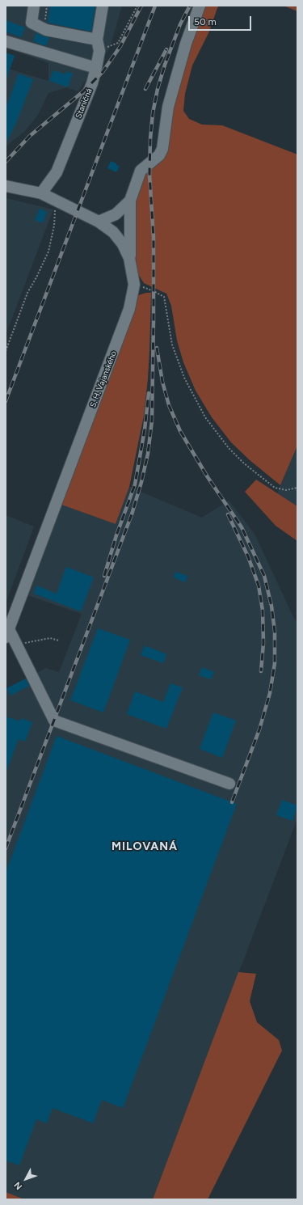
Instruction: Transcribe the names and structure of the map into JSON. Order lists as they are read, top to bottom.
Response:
{
  "streets": {
    "street": ["Staničná", "S. H. Vajanského"]
  },
  "crossings": [
    ["Staničná", "S. H. Vajanského"]
  ],
  "districts": ["MILOVANÁ"],
  "scale_bar": "50 m",
  "north": "bottom left"
}
